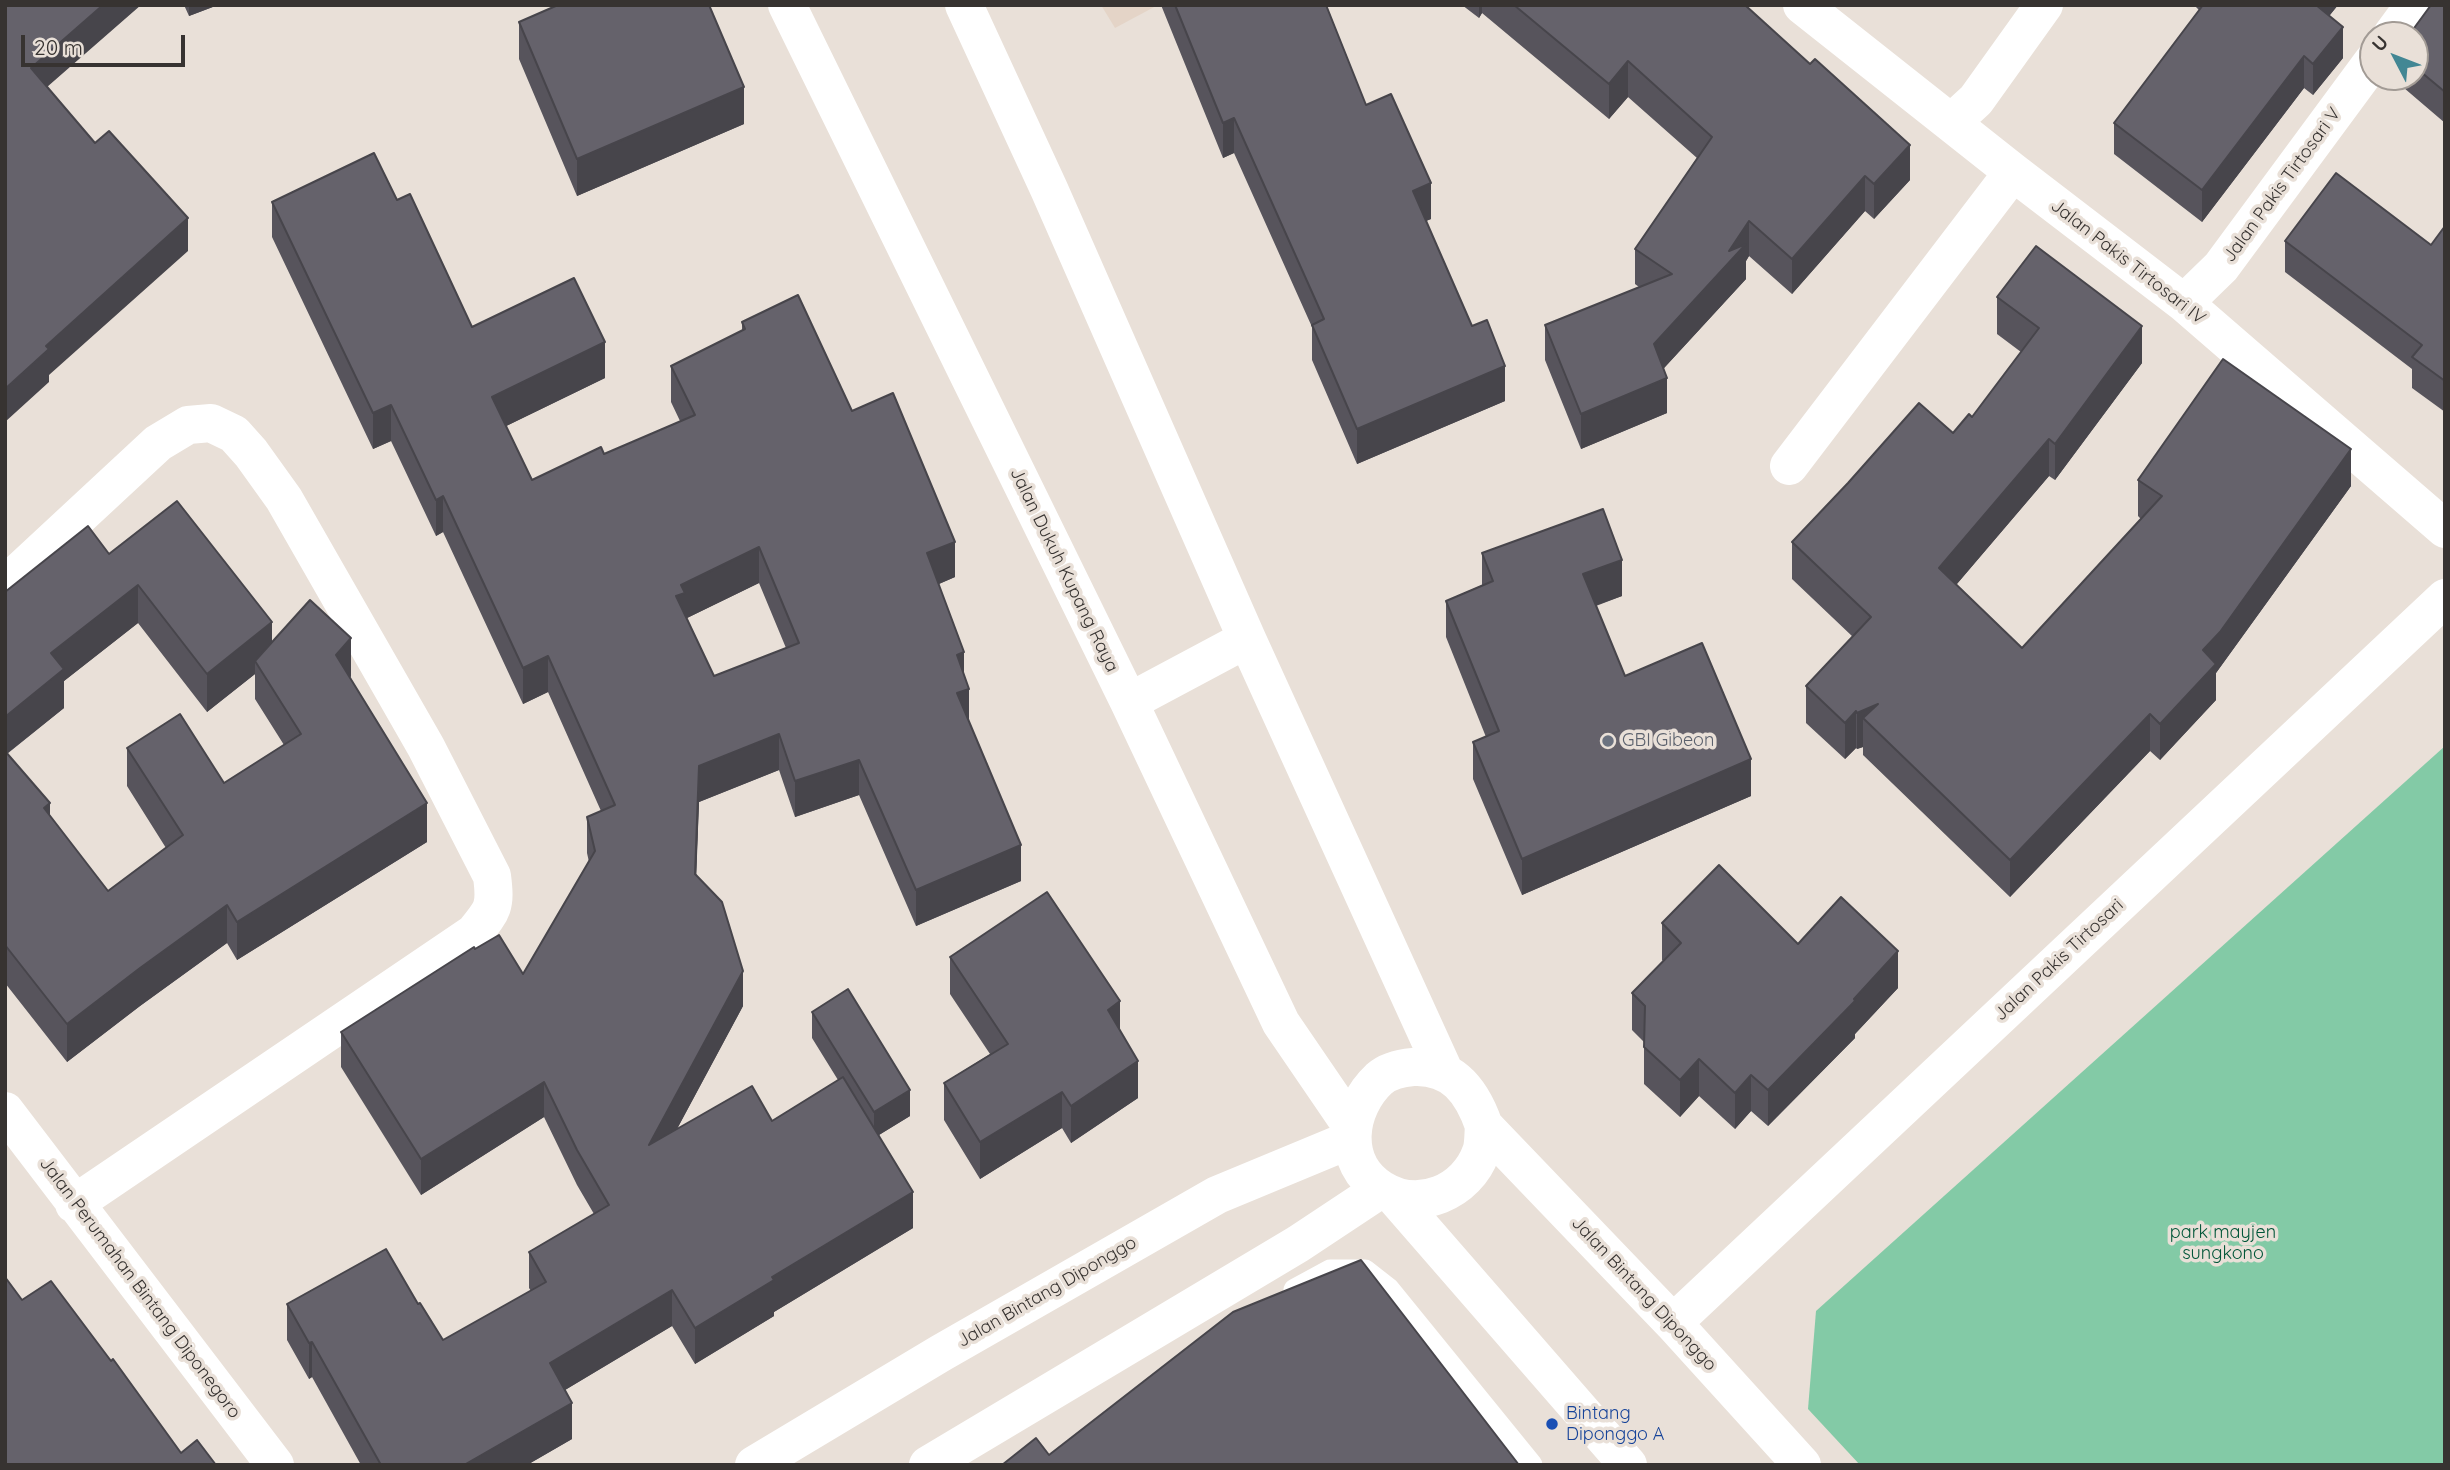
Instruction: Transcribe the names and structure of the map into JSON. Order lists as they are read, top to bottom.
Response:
{
  "streets": {
    "street": [
      "Jalan Pakis Tirtosari V",
      "Jalan Pakis Tirtosari IV",
      "Jalan Dukuh Kupang Raya",
      "Jalan Pakis Tirtosari",
      "Jalan Perumahan Bintang Diponegoro",
      "Jalan Bintang Diponggo"
    ]
  },
  "crossings": [
    ["Jalan Pakis Tirtosari V", "Jalan Pakis Tirtosari IV"],
    ["Jalan Dukuh Kupang Raya", "Jalan Bintang Diponggo"],
    ["Jalan Pakis Tirtosari", "Jalan Bintang Diponggo"]
  ],
  "parks": ["park mayjen sungkono"],
  "places": ["GBI Gibeon", "Bintang Diponggo A"],
  "scale_bar": "20 m",
  "north": "top left"
}
